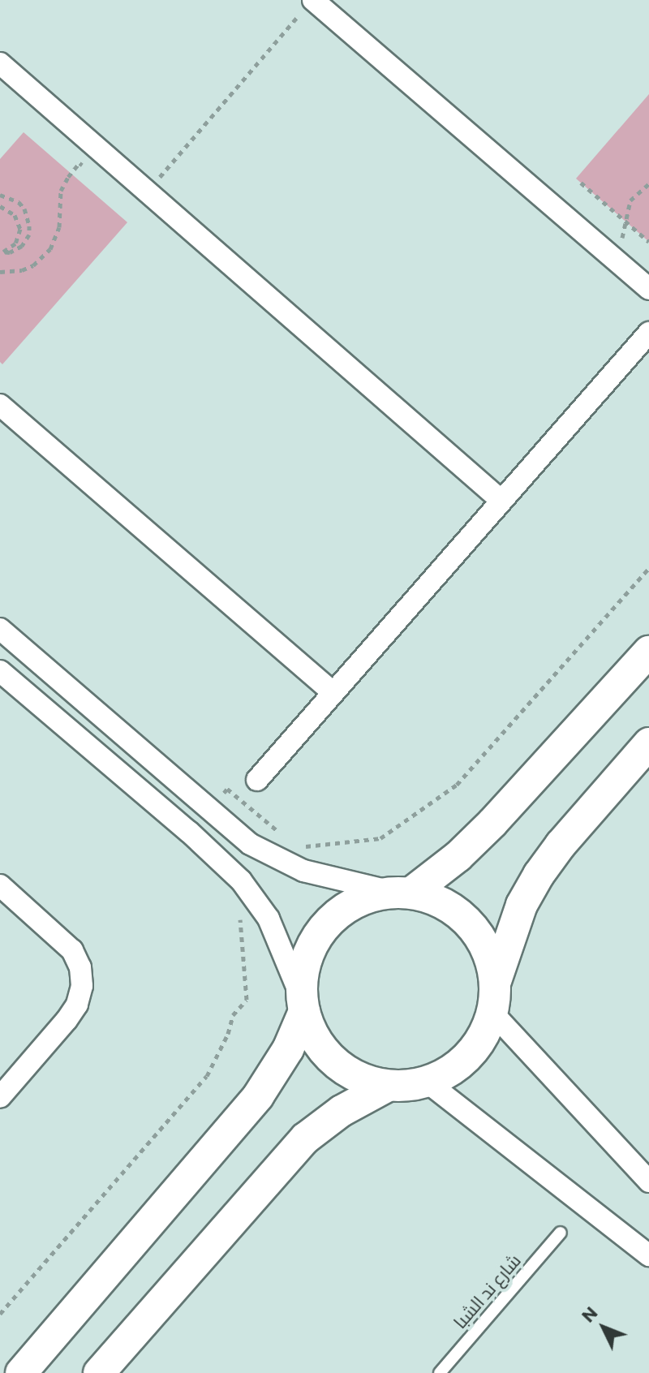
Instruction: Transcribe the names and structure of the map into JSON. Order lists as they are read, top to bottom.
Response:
{
  "streets": {
    "lane": ["شارع ند الشبا"]
  },
  "north": "top left"
}
